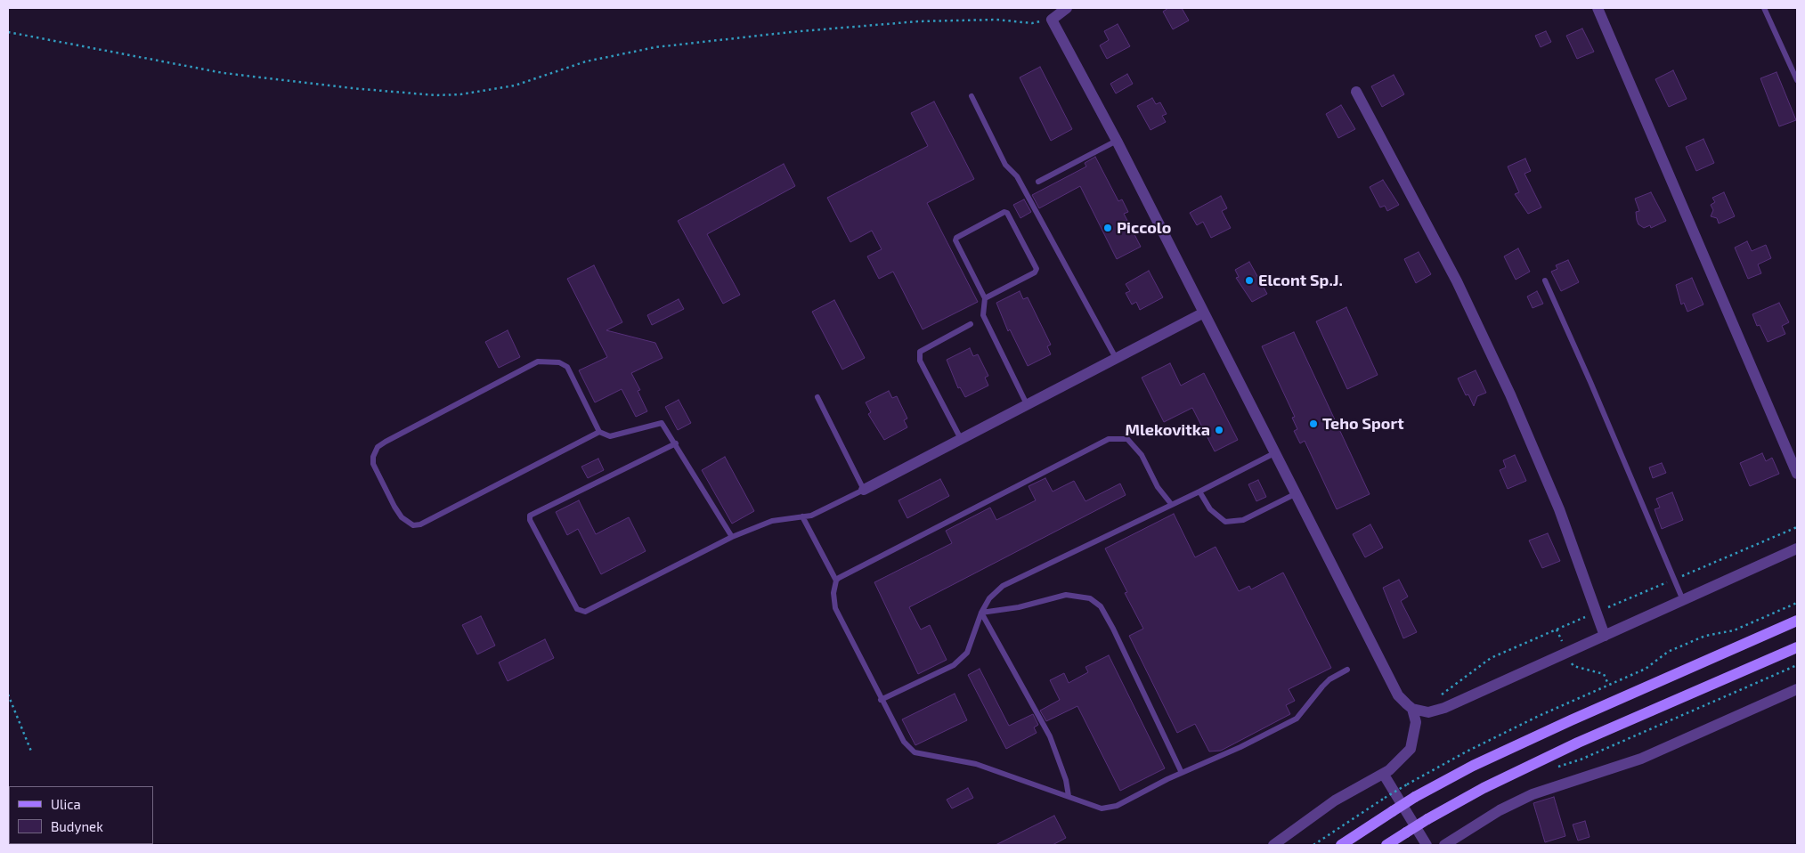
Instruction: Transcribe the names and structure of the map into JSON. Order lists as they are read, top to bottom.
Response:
{
  "places": [
    "Piccolo",
    "Elcont Sp.J.",
    "Teho Sport",
    "Mlekovitka"
  ],
  "legend": ["Ulica", "Budynek"]
}
